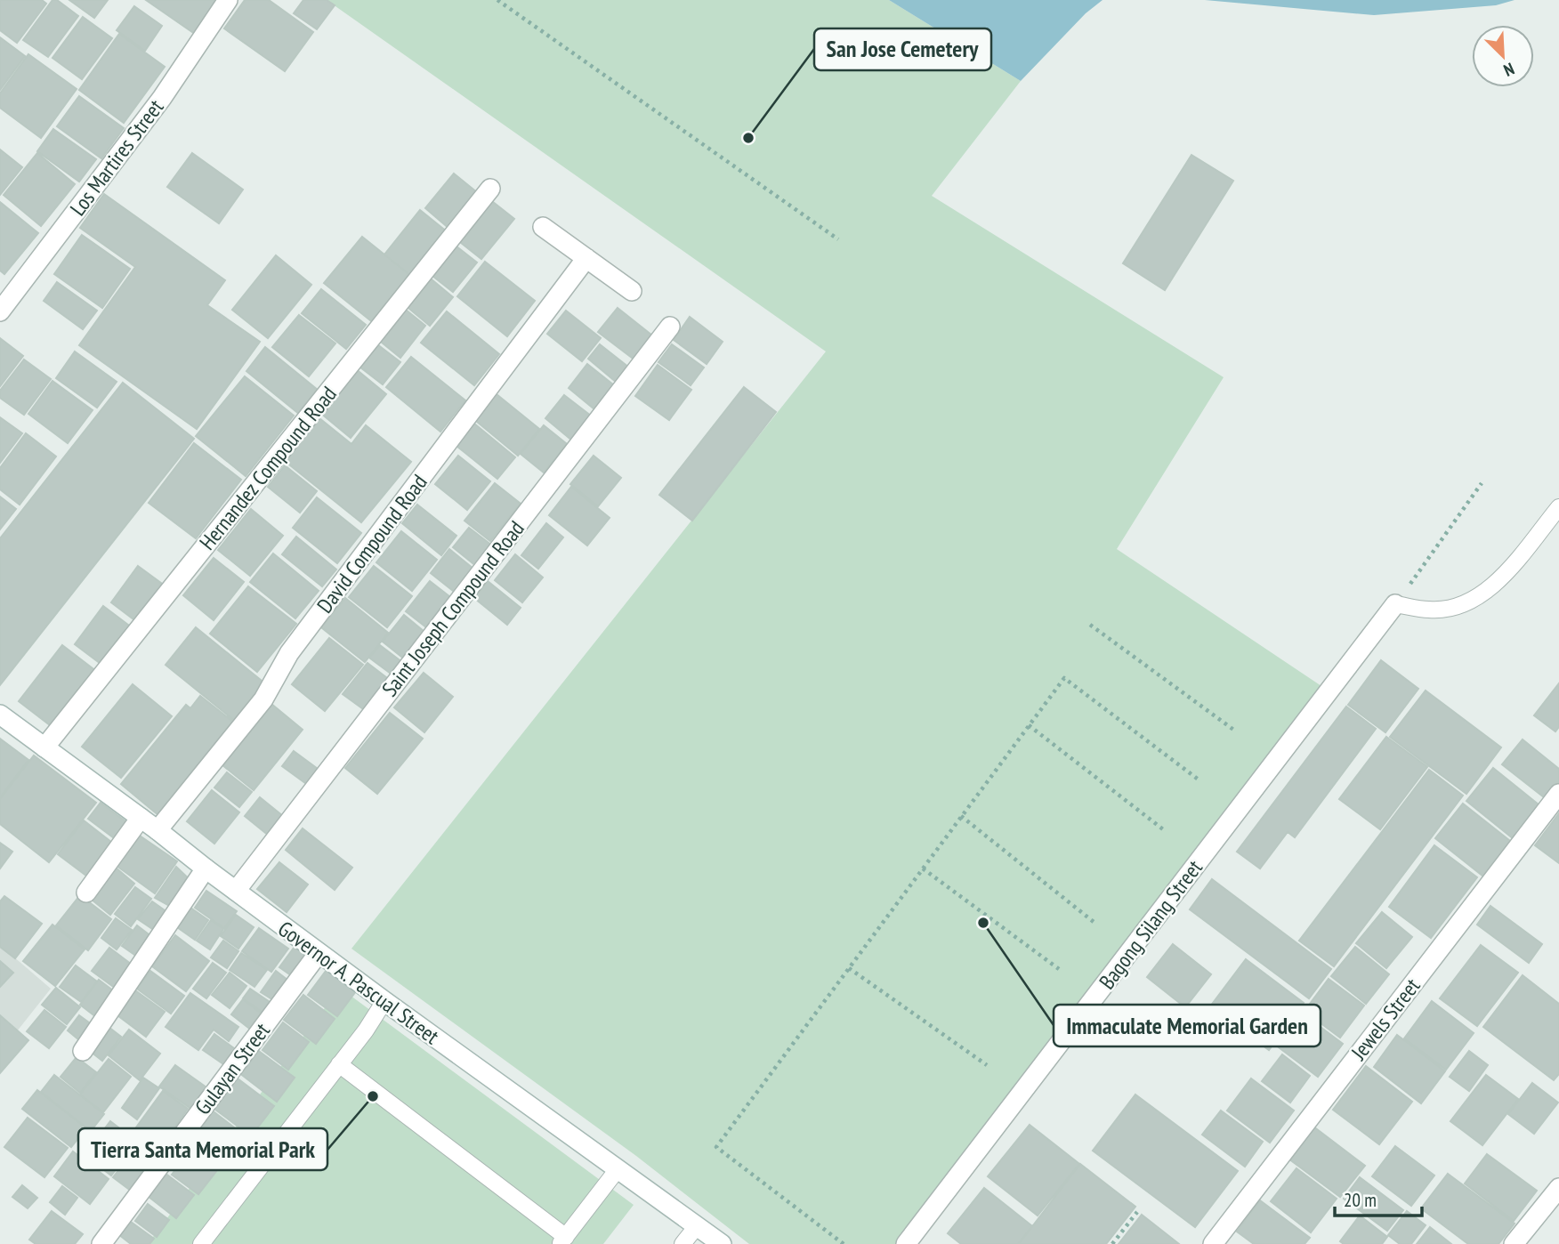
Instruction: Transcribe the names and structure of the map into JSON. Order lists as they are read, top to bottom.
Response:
{
  "streets": {
    "street": [
      "Los Martires Street",
      "Hernandez Compound Road",
      "David Compound Road",
      "Saint Joseph Compound Road",
      "Bagong Silang Street",
      "Governor A. Pascual Street",
      "Jewels Street",
      "Gulayan Street"
    ]
  },
  "crossings": [
    ["Hernandez Compound Road", "Governor A. Pascual Street"],
    ["David Compound Road", "Governor A. Pascual Street"],
    ["Saint Joseph Compound Road", "Governor A. Pascual Street"],
    ["Governor A. Pascual Street", "Gulayan Street"]
  ],
  "places": ["San Jose Cemetery", "Immaculate Memorial Garden", "Tierra Santa Memorial Park"],
  "scale_bar": "20 m",
  "north": "bottom right"
}
